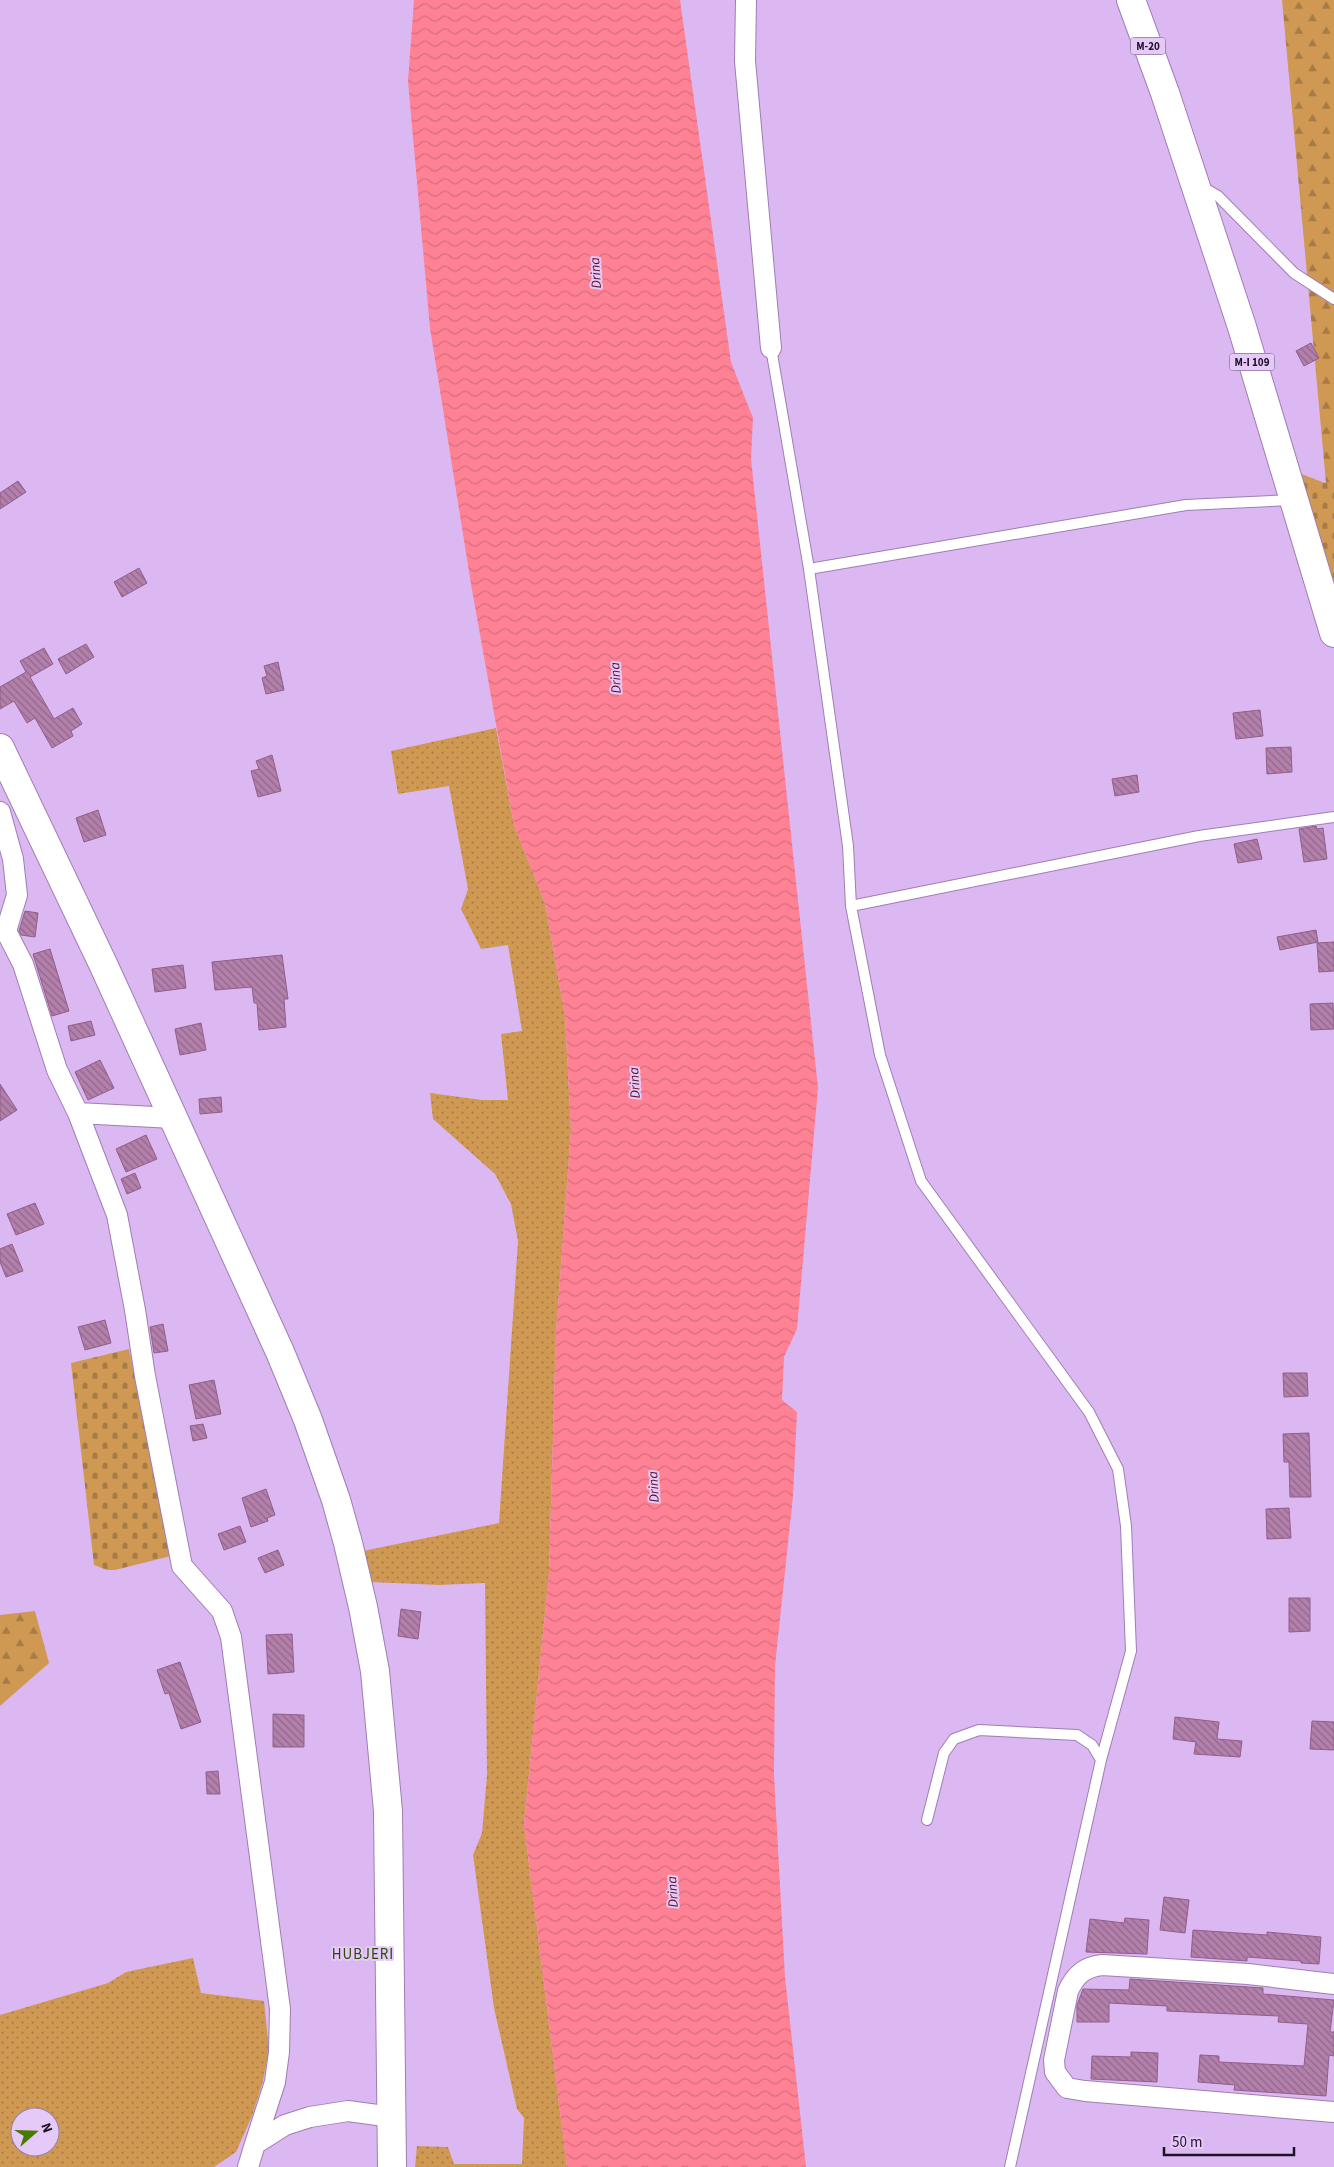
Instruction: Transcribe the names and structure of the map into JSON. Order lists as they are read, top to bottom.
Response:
{
  "streets": {
    "street": ["M-20", "M-I 109"]
  },
  "crossings": [
    ["M-20", "M-I 109"]
  ],
  "districts": ["HUBJERI"],
  "water": ["Drina"],
  "scale_bar": "50 m",
  "north": "right"
}
